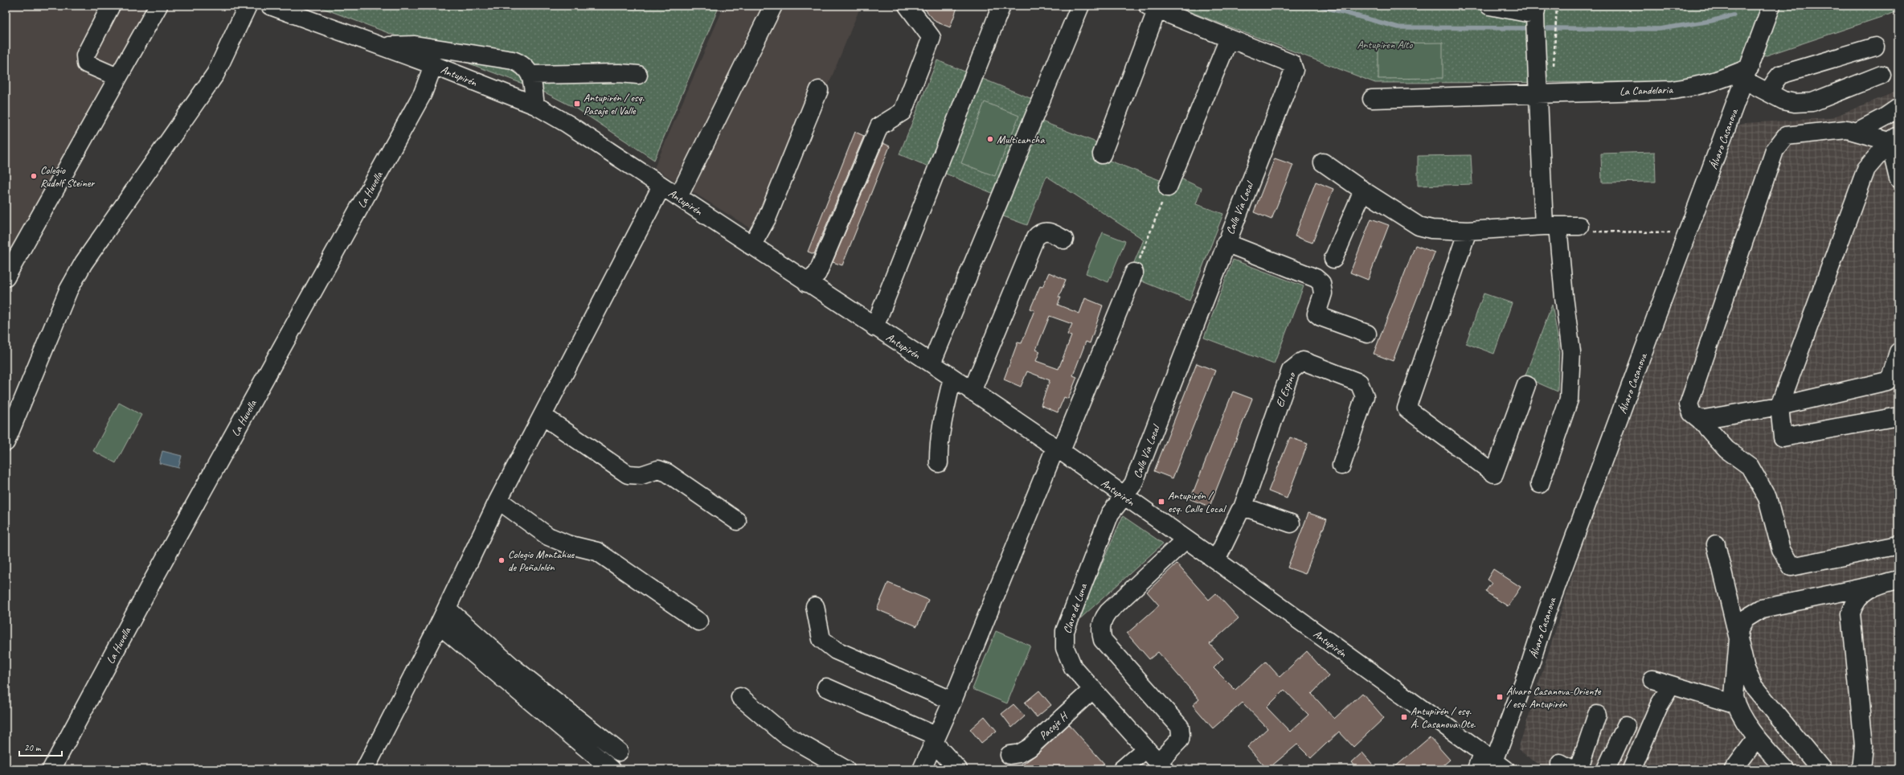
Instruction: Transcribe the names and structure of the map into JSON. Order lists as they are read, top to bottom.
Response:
{
  "streets": {
    "street": [
      "Antupirén",
      "La Candelaria",
      "Álvaro Casanova",
      "La Huuella",
      "Calle Vía Local",
      "El Espino",
      "Claro de Luna",
      "Pasaje H"
    ]
  },
  "crossings": [
    ["Antupirén", "Álvaro Casanova"],
    ["Antupirén", "La Huuella"],
    ["Antupirén", "Calle Vía Local"],
    ["Antupirén", "El Espino"],
    ["Antupirén", "Claro de Luna"],
    ["La Candelaria", "Álvaro Casanova"],
    ["Calle Vía Local", "Claro de Luna"],
    ["Claro de Luna", "Pasaje H"]
  ],
  "parks": ["Antupiren Alto"],
  "places": {
    "transit": [
      "Antupirén / esq. Pasaje el Valle",
      "Antupirén / esq. Calle Local",
      "Álvaro Casanova-Oriente / esq. Antupirén",
      "Antupirén / esq. Á. Casanova Ote."
    ],
    "other": ["Multicancha", "Colegio Rudolf Steiner", "Colegio Montahue de Peñalolén"]
  },
  "scale_bar": "20 m"
}
